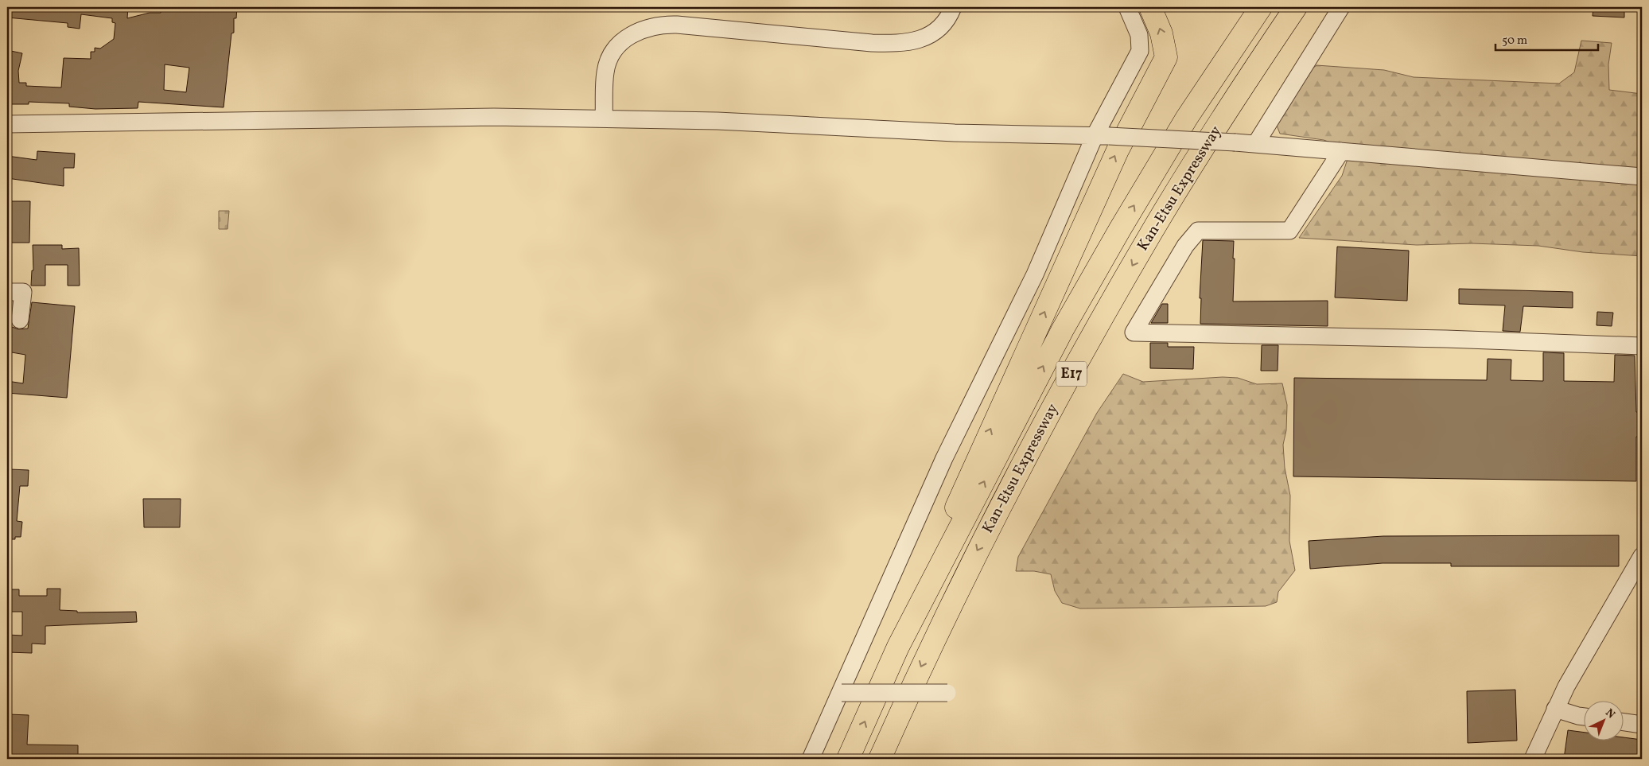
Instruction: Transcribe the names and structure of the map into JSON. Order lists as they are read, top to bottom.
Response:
{
  "streets": {
    "highway": ["Kan-Etsu Expressway", "E17"]
  },
  "scale_bar": "50 m",
  "north": "top right"
}
